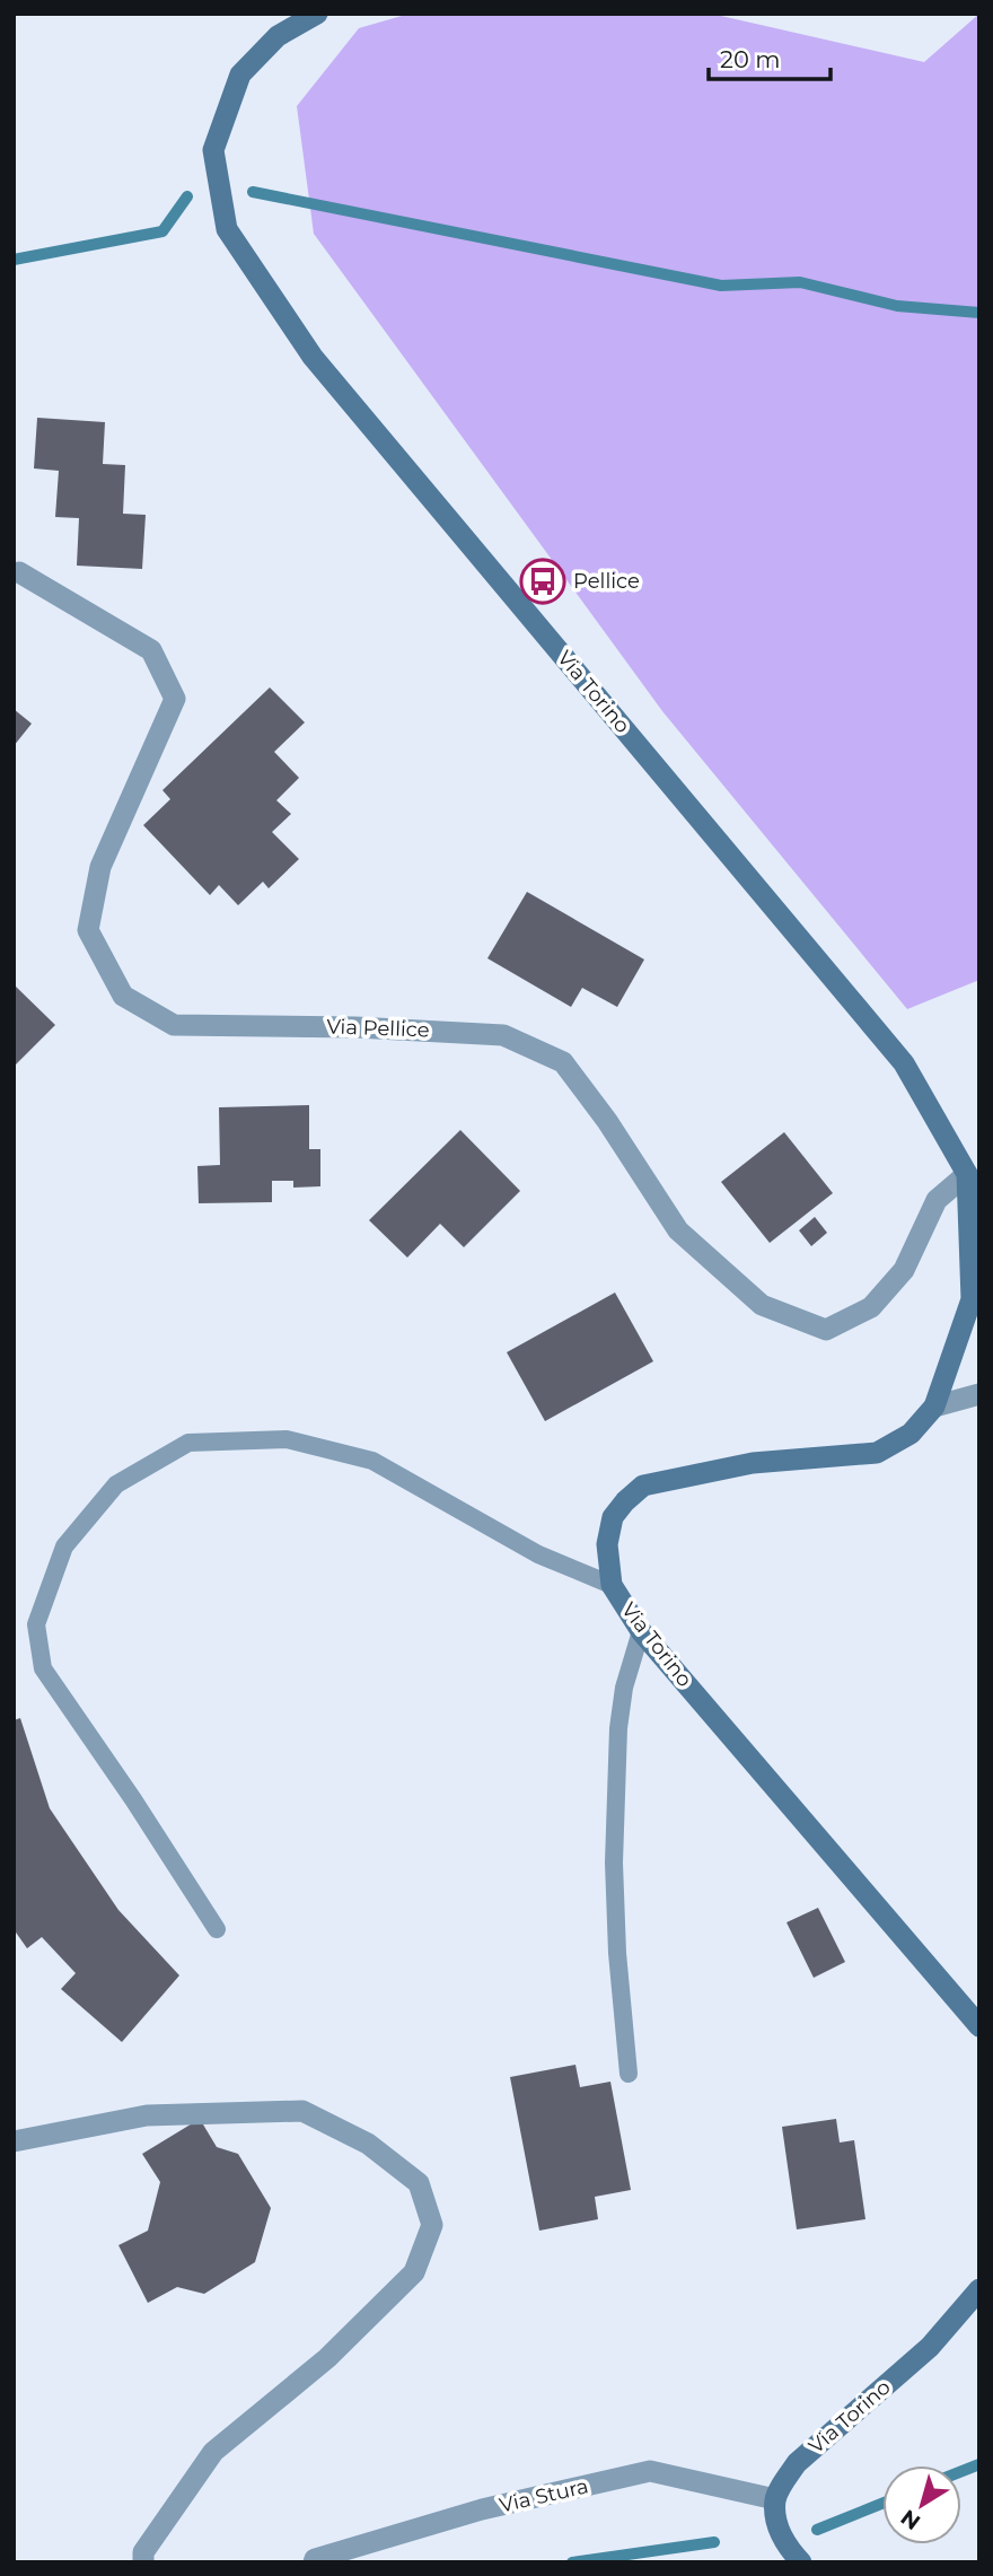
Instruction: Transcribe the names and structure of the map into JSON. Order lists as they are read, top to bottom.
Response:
{
  "streets": {
    "main road": ["Via Torino"],
    "street": ["Via Pellice", "Via Stura"]
  },
  "crossings": [
    ["Via Torino", "Via Pellice"],
    ["Via Torino", "Via Stura"]
  ],
  "places": {
    "bus stop": ["Pellice"]
  },
  "scale_bar": "20 m",
  "north": "bottom left"
}
